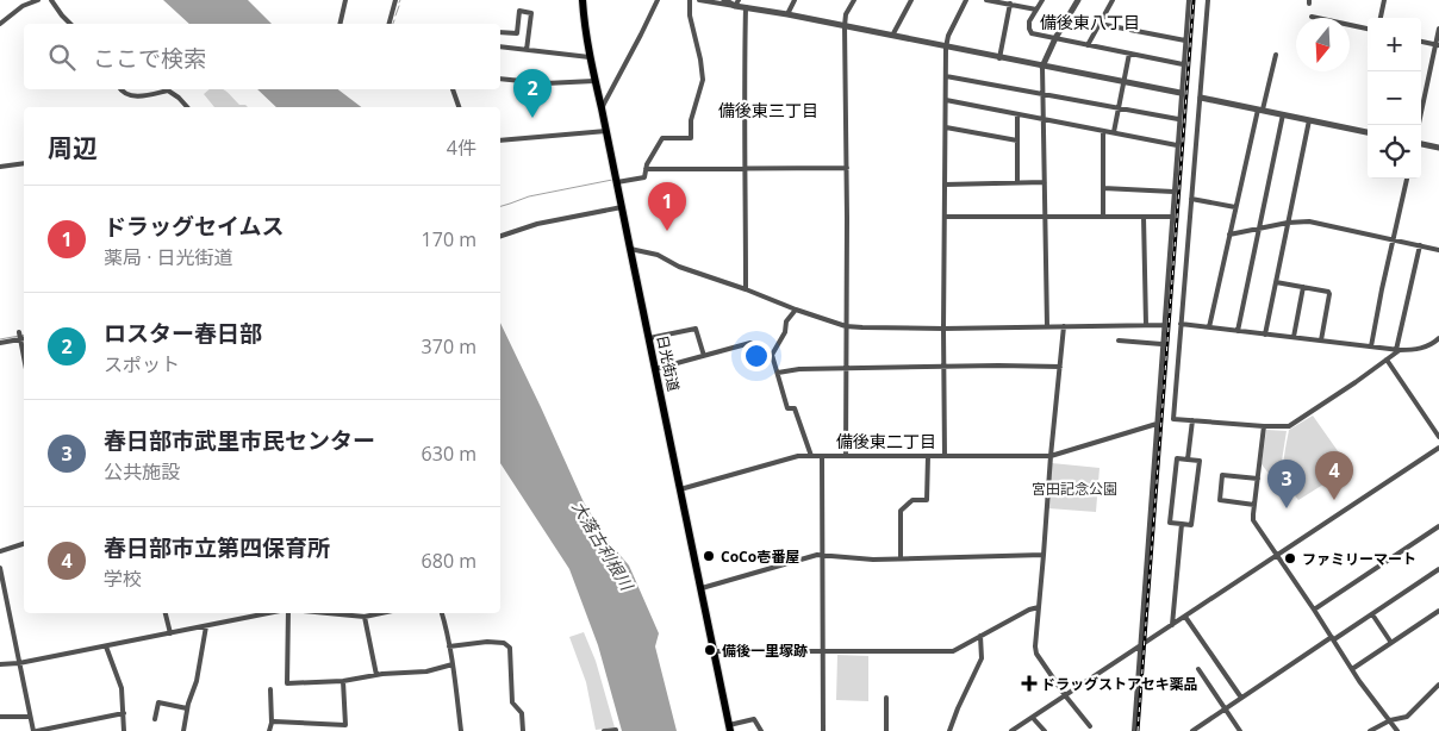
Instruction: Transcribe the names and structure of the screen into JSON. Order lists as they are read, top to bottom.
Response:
{
  "streets": {
    "highway": ["日光街道"]
  },
  "districts": ["備後東八丁目", "備後東三丁目", "備後東二丁目"],
  "water": ["大落古利根川"],
  "parks": ["宮田記念公園"],
  "places": {
    "other": ["CoCo壱番屋", "ファミリーマート", "備後一里塚跡"],
    "health": ["ドラッグストアセキ薬品"]
  },
  "north": "bottom",
  "page": {
    "map_buttons": ["+", "−"],
    "search": "ここで検索",
    "pins": [
      "2",
      "1",
      "4",
      "3"
    ],
    "heading": ["周辺", "4件"],
    "list": [
      {
        "mark": "1",
        "name": "ドラッグセイムス",
        "note": "薬局 · 日光街道",
        "value": "170 m"
      },
      {
        "mark": "2",
        "name": "ロスター春日部",
        "note": "スポット",
        "value": "370 m"
      },
      {
        "mark": "3",
        "name": "春日部市武里市民センター",
        "note": "公共施設",
        "value": "630 m"
      },
      {
        "mark": "4",
        "name": "春日部市立第四保育所",
        "note": "学校",
        "value": "680 m"
      }
    ]
  }
}
